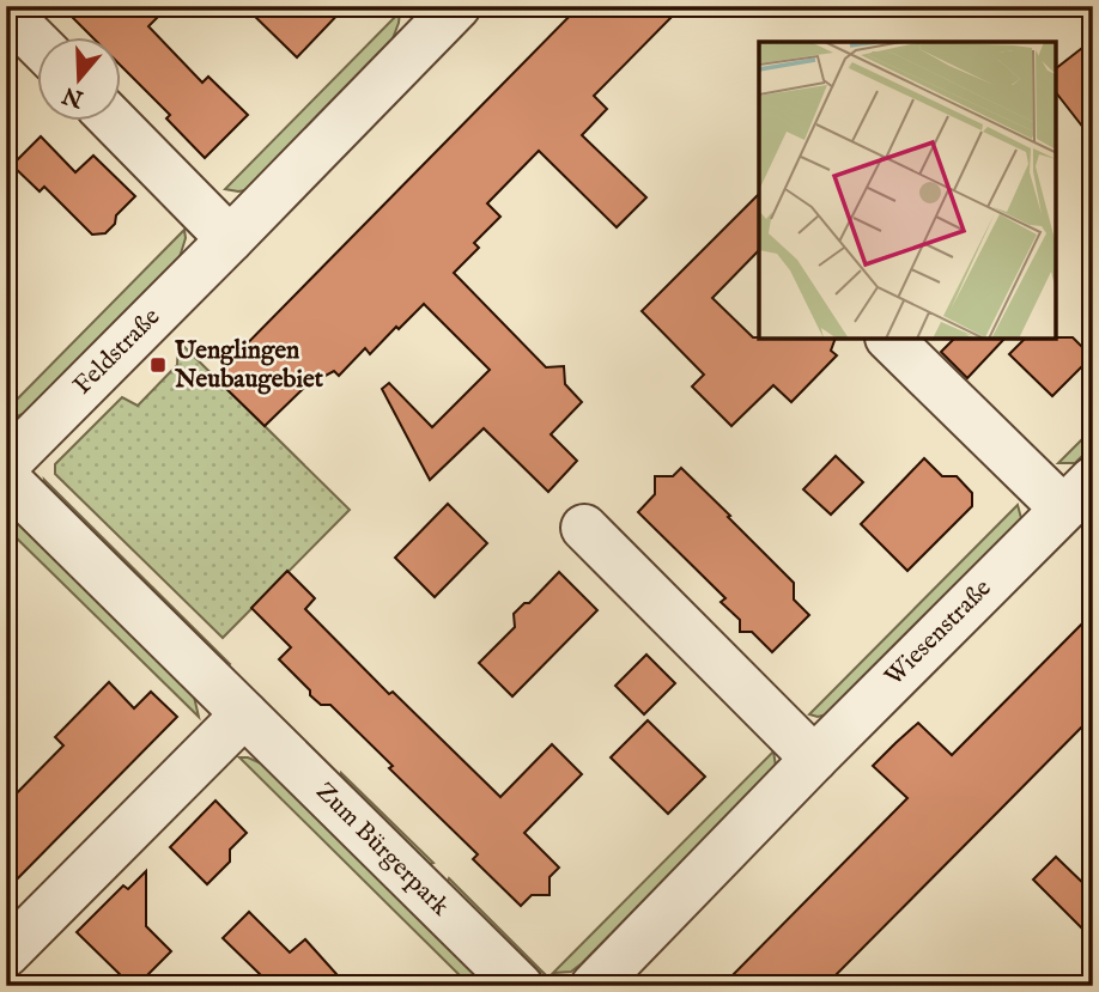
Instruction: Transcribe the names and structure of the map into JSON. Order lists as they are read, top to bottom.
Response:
{
  "streets": {
    "street": ["Feldstraße", "Wiesenstraße", "Zum Bürgerpark"]
  },
  "places": {
    "transit": ["Uenglingen Neubaugebiet"]
  },
  "north": "bottom"
}
